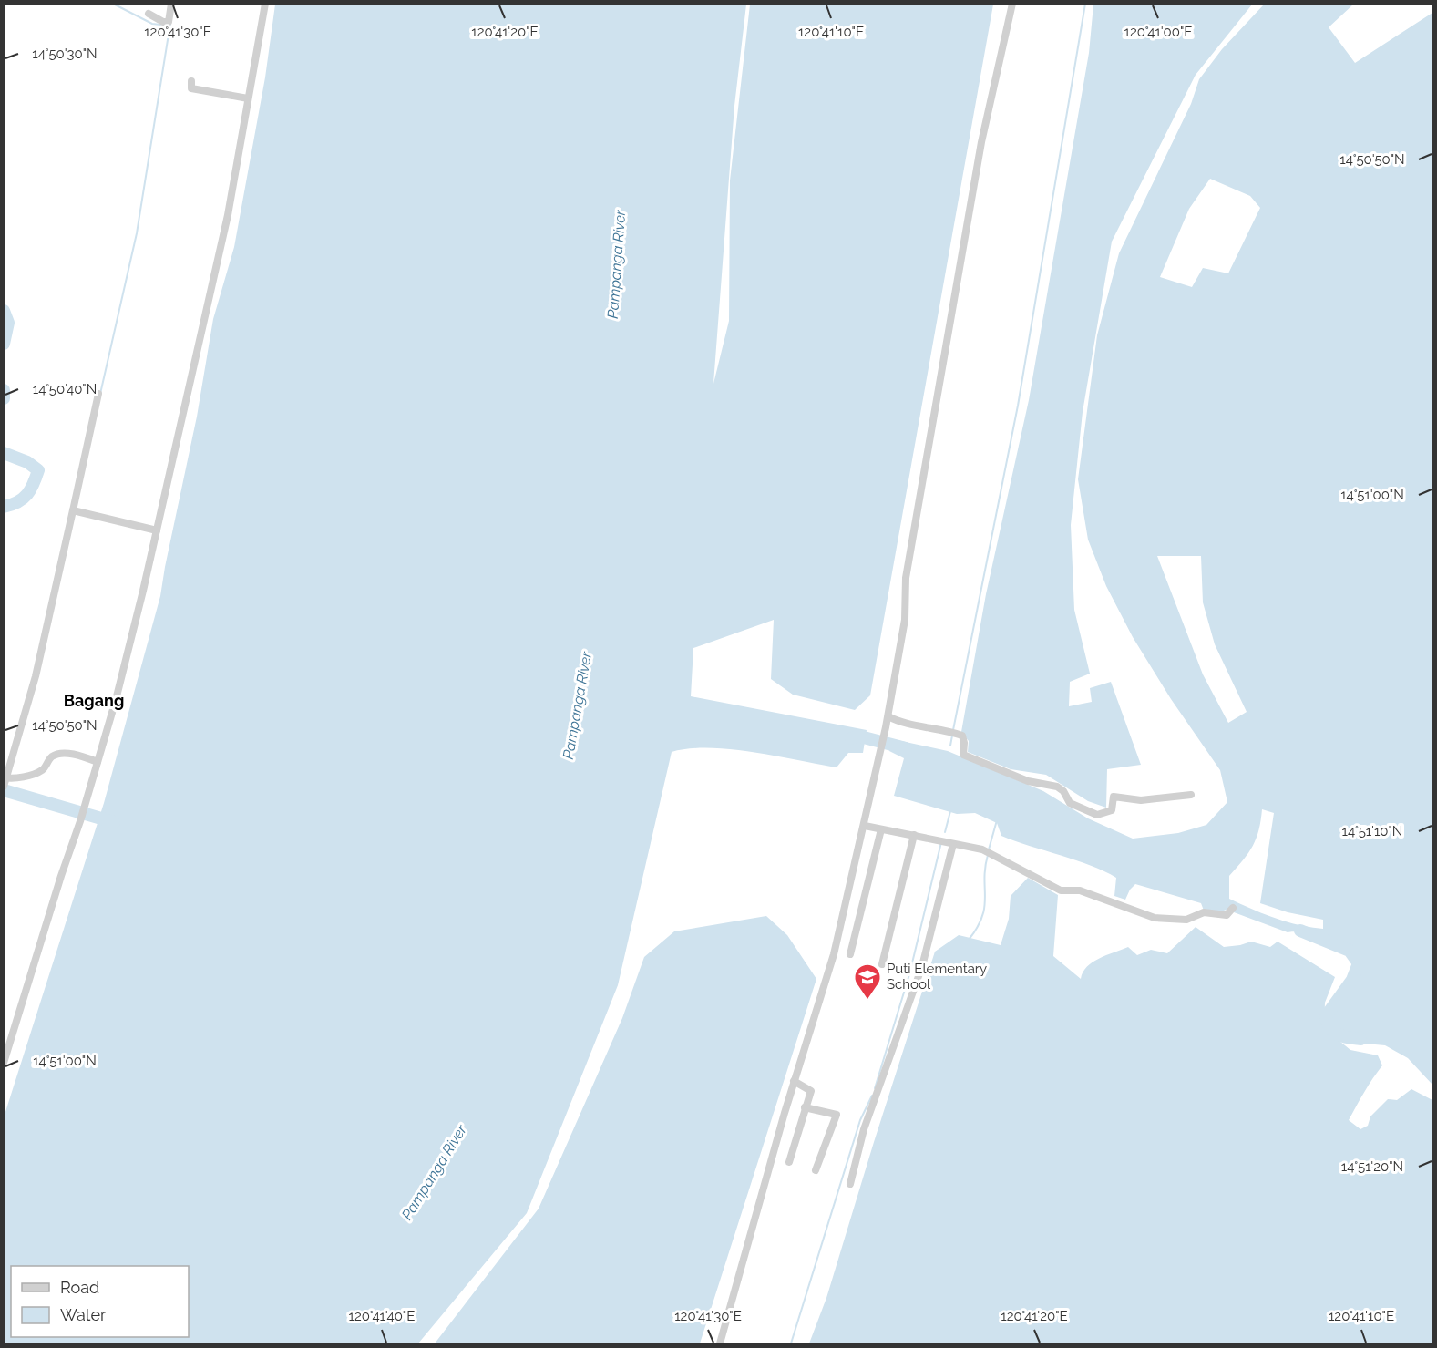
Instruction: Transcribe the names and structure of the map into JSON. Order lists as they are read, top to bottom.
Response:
{
  "districts": ["Bagang"],
  "water": ["Pampanga River"],
  "places": {
    "school or university": ["Puti Elementary School"]
  },
  "legend": ["Road", "Water"],
  "coordinates": [
    "120°41'30\"E",
    "120°41'20\"E",
    "120°41'10\"E",
    "120°41'00\"E",
    "14°50'30\"N",
    "14°50'50\"N",
    "14°50'40\"N",
    "14°51'00\"N",
    "14°51'10\"N",
    "14°51'20\"N",
    "120°41'40\"E"
  ]
}
